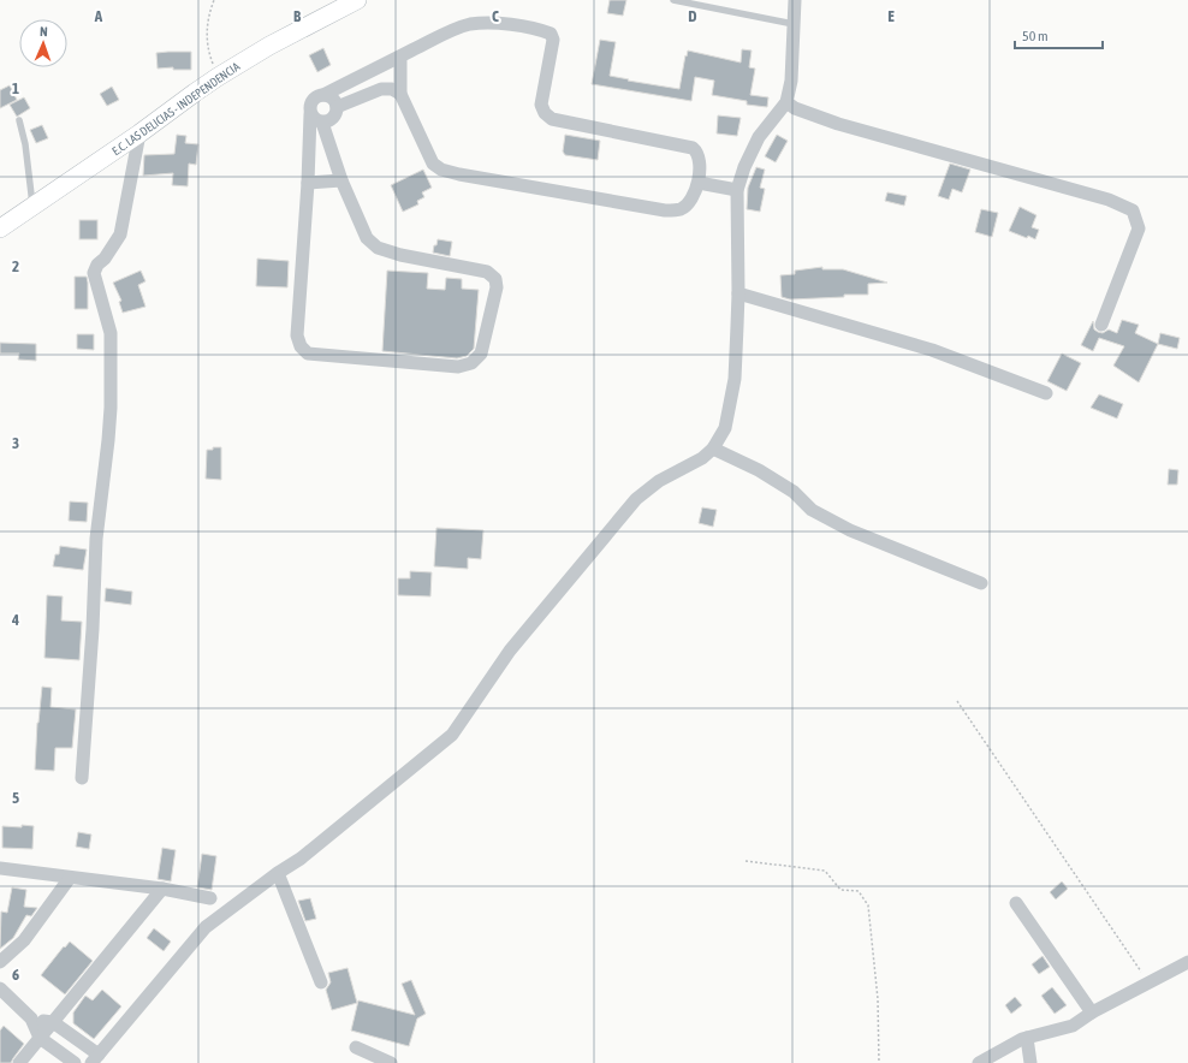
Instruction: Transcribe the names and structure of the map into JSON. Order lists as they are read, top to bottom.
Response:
{
  "streets": {
    "street": ["E.C. LAS DELICIAS - INDEPENDENCIA"]
  },
  "scale_bar": "50 m",
  "north": "top",
  "grid": {
    "columns": [
      "A",
      "B",
      "C",
      "D",
      "E"
    ],
    "rows": [
      "1",
      "2",
      "3",
      "4",
      "5",
      "6"
    ]
  }
}
